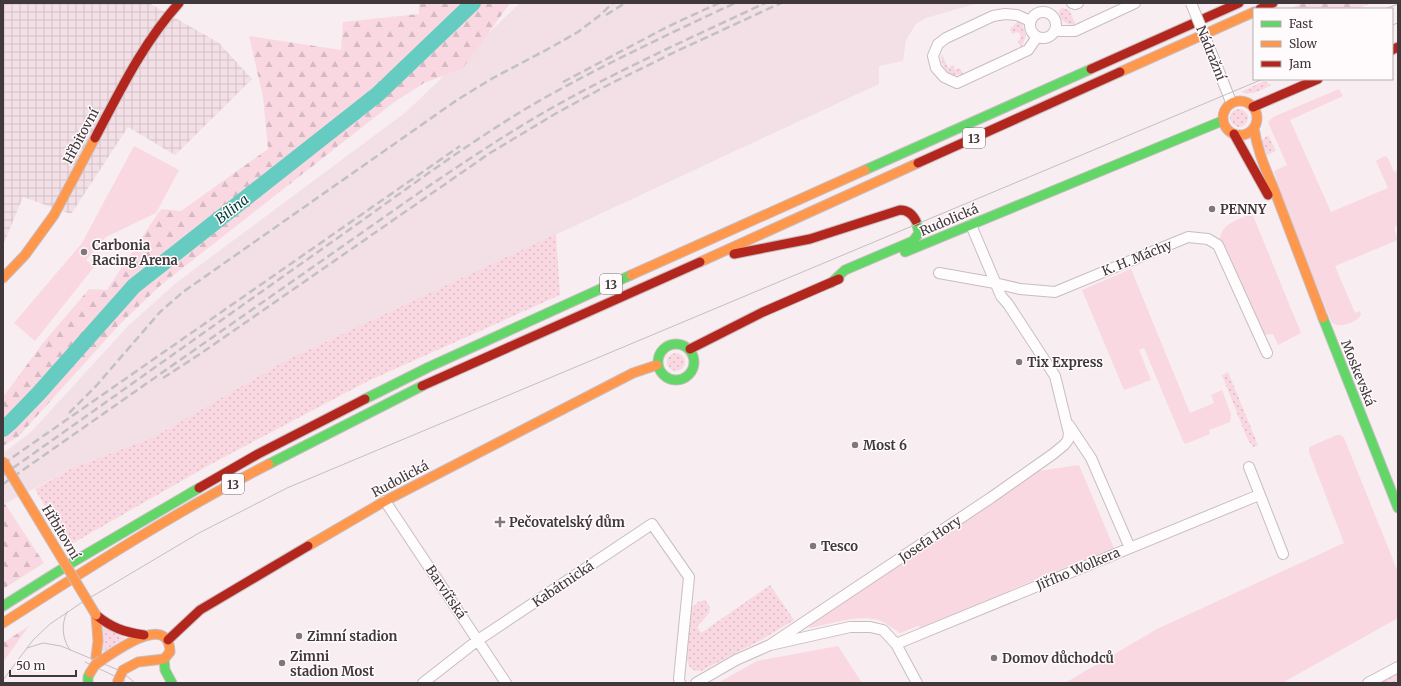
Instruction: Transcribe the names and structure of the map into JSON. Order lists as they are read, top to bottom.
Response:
{
  "streets": {
    "main road": [
      "Hřbitovní",
      "13",
      "Rudolická",
      "Moskevská"
    ],
    "street": [
      "Nádražní",
      "K. H. Máchy",
      "Josefa Hory",
      "Jiřího Wolkera",
      "Kabátnická",
      "Barvířská"
    ]
  },
  "crossings": [
    ["Nádražní", "Rudolická"],
    ["Nádražní", "Moskevská"],
    ["Rudolická", "Moskevská"],
    ["Rudolická", "Josefa Hory"],
    ["Rudolická", "Barvířská"],
    ["K. H. Máchy", "Josefa Hory"],
    ["Josefa Hory", "Jiřího Wolkera"],
    ["Kabátnická", "Barvířská"]
  ],
  "water": ["Bílina"],
  "places": {
    "other": [
      "PENNY",
      "Carbonia Racing Arena",
      "Tix Express",
      "Most 6",
      "Tesco",
      "Zimní stadion",
      "Domov důchodců",
      "Zimni stadion Most"
    ],
    "health": ["Pečovatelský dům"]
  },
  "legend": ["Fast", "Slow", "Jam"],
  "scale_bar": "50 m"
}
